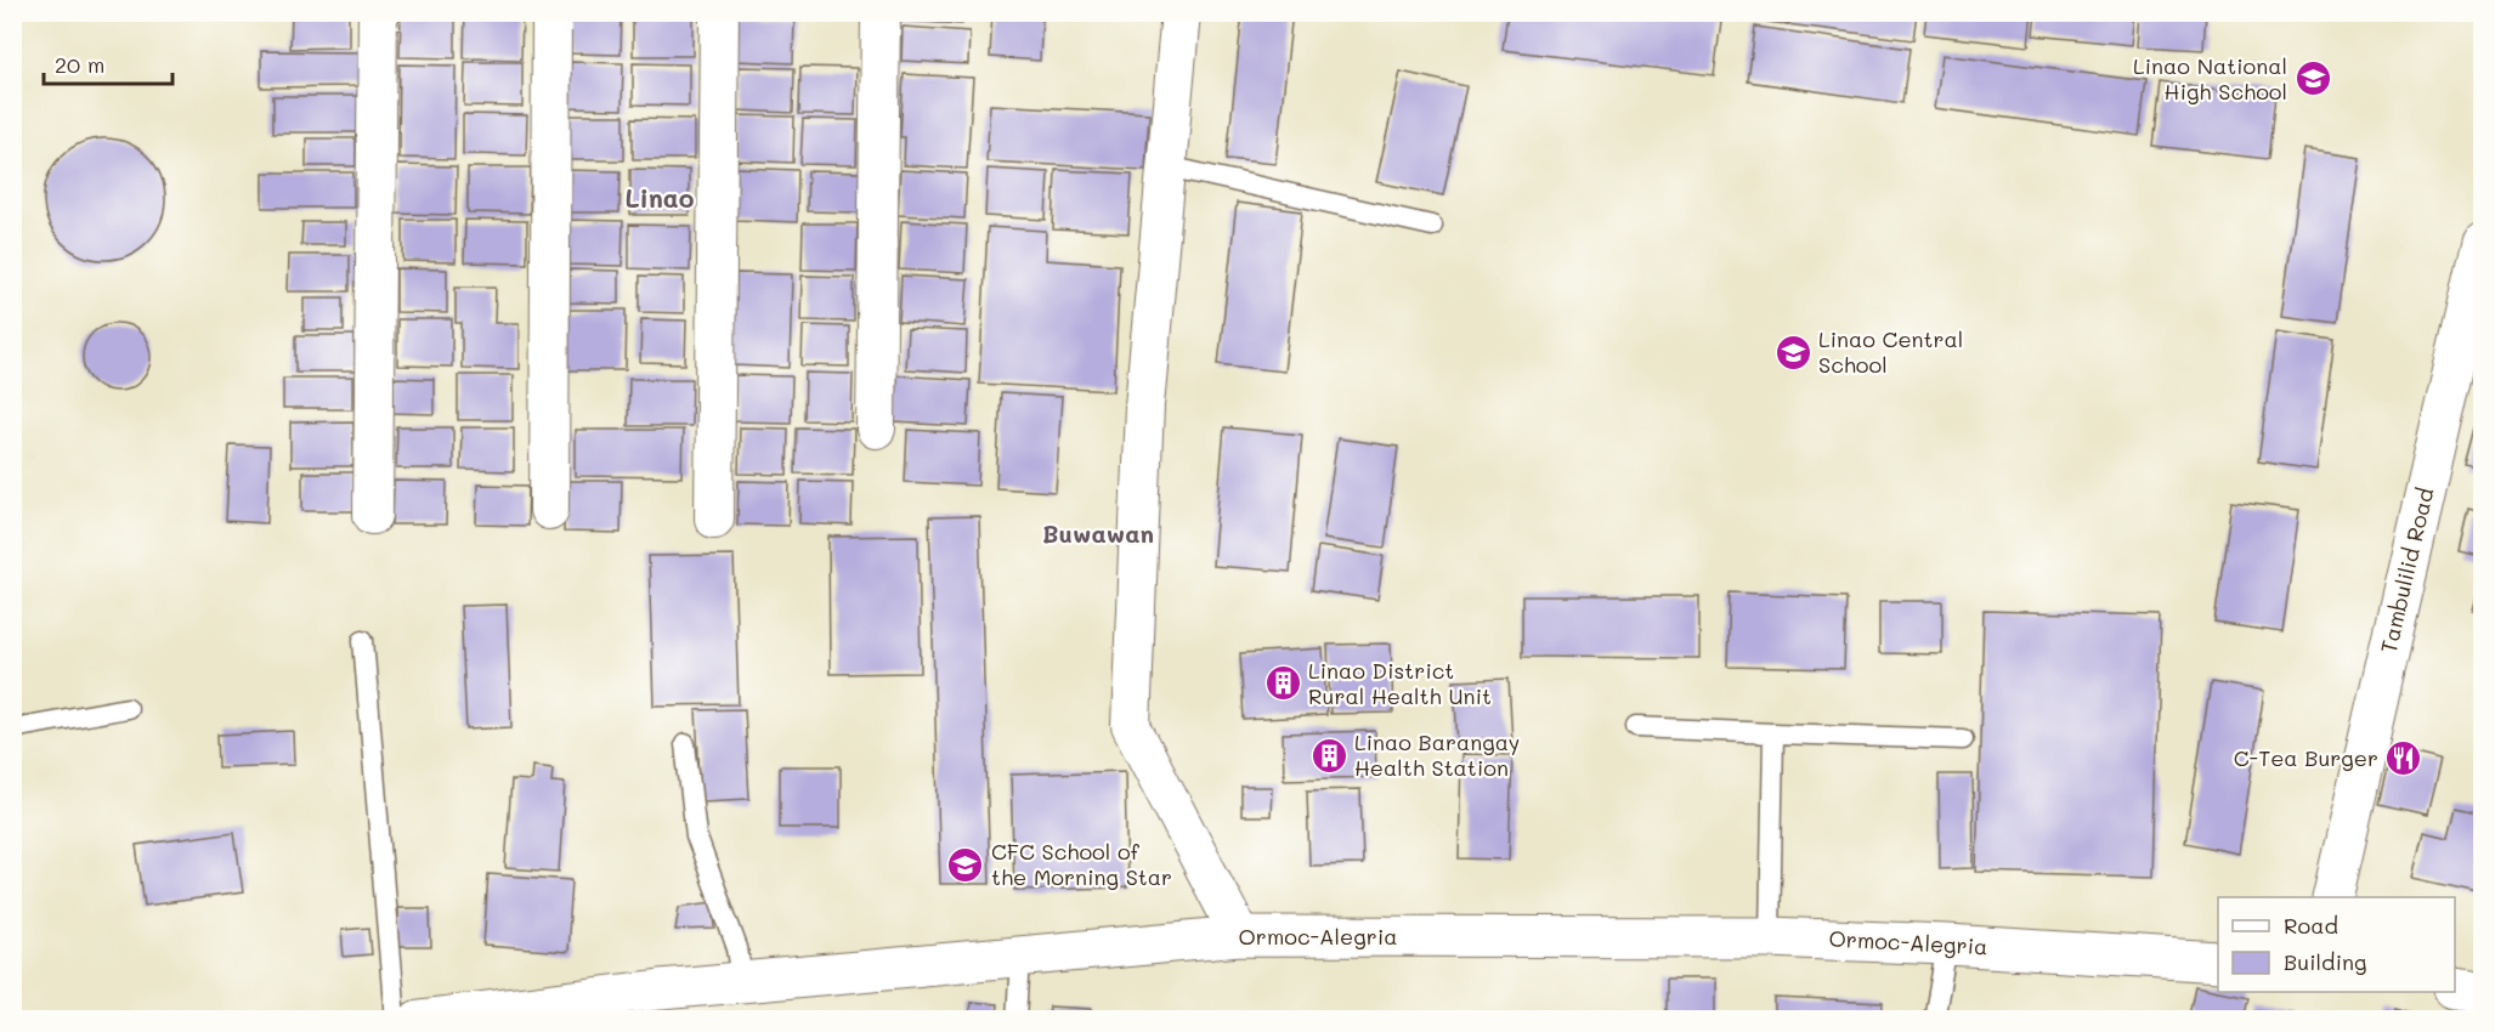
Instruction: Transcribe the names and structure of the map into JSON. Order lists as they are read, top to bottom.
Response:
{
  "streets": {
    "street": ["Tambulilid Road", "Ormoc-Alegria"]
  },
  "districts": ["Linao", "Buwawan"],
  "places": {
    "school or university": ["Linao National High School", "Linao Central School", "CFC School of the Morning Star"],
    "building": ["Linao District Rural Health Unit", "Linao Barangay Health Station"],
    "restaurant": ["C-Tea Burger"]
  },
  "legend": ["Road", "Building"],
  "scale_bar": "20 m"
}
